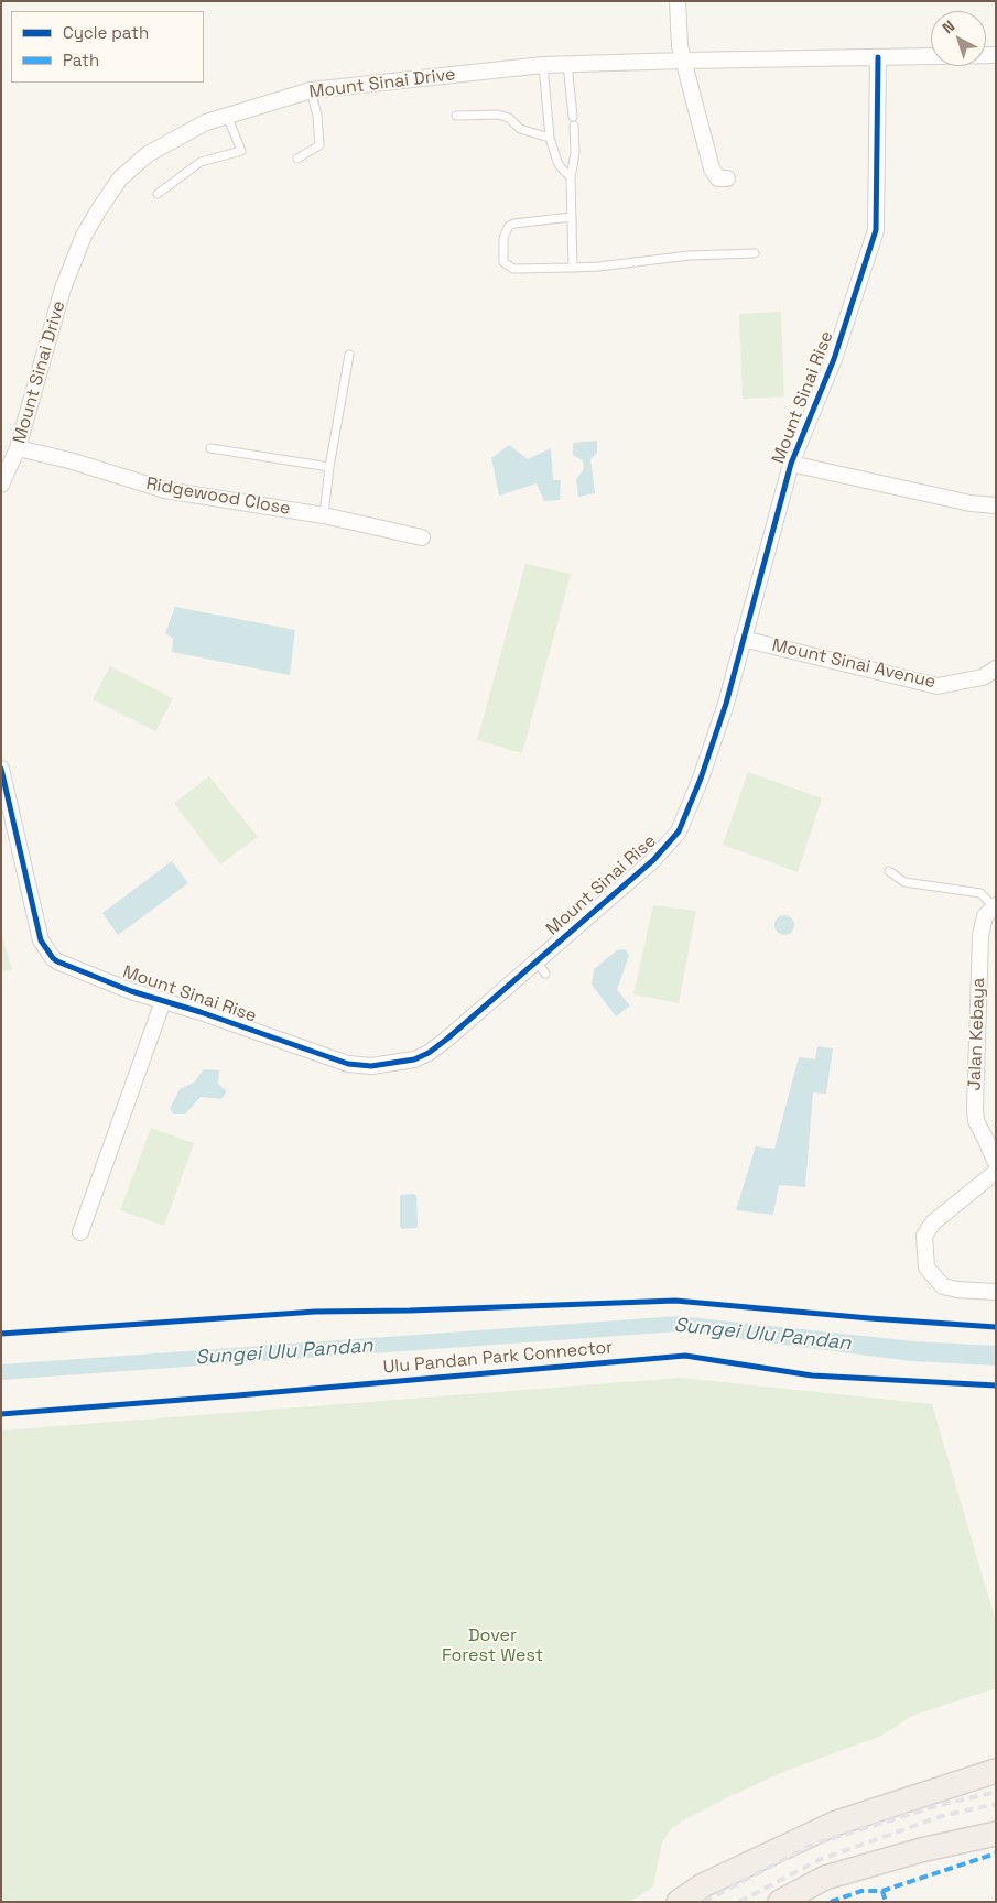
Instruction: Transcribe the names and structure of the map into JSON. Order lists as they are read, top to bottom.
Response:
{
  "streets": {
    "street": [
      "Mount Sinai Drive",
      "Mount Sinai Rise",
      "Ridgewood Close",
      "Mount Sinai Avenue",
      "Jalan Kebaya"
    ],
    "cycle path": ["Ulu Pandan Park Connector"]
  },
  "crossings": [
    ["Mount Sinai Drive", "Mount Sinai Rise"],
    ["Mount Sinai Drive", "Ridgewood Close"],
    ["Mount Sinai Rise", "Mount Sinai Avenue"]
  ],
  "water": ["Sungei Ulu Pandan"],
  "parks": ["Dover Forest West"],
  "legend": ["Cycle path", "Path"],
  "north": "top left"
}
